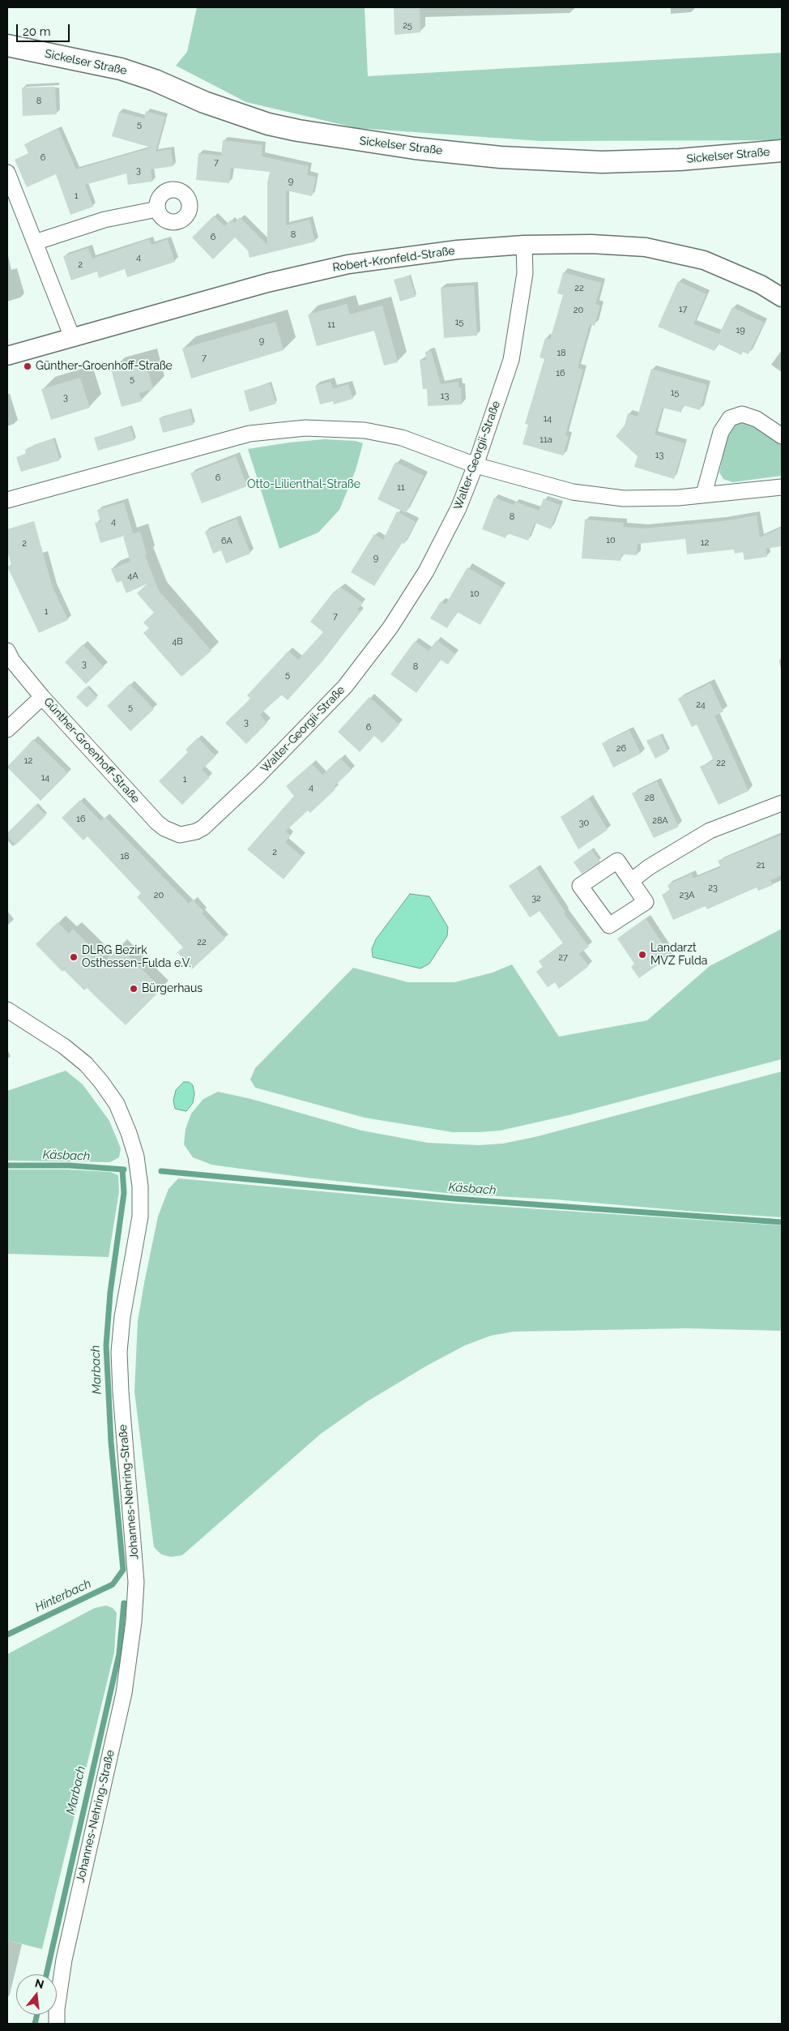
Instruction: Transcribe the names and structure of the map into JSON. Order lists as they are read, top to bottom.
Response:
{
  "streets": {
    "main road": ["Sickelser Straße"],
    "street": [
      "Robert-Kronfeld-Straße",
      "Walter-Georgii-Straße",
      "Günther-Groenhoff-Straße",
      "Johannes-Nehring-Straße"
    ]
  },
  "crossings": [
    ["Robert-Kronfeld-Straße", "Walter-Georgii-Straße"],
    ["Walter-Georgii-Straße", "Günther-Groenhoff-Straße"]
  ],
  "water": ["Käsbach", "Marbach", "Hinterbach"],
  "parks": ["Otto-Lilienthal-Straße"],
  "places": [
    "Günther-Groenhoff-Straße",
    "Landarzt MVZ Fulda",
    "DLRG Bezirk Osthessen-Fulda e.V.",
    "Bürgerhaus"
  ],
  "house_numbers": [
    "25",
    "8",
    "5",
    "6",
    "7",
    "3",
    "9",
    "1",
    "8",
    "6",
    "4",
    "2",
    "22",
    "17",
    "20",
    "15",
    "11",
    "19",
    "9",
    "18",
    "7",
    "16",
    "5",
    "15",
    "13",
    "3",
    "14",
    "11a",
    "13",
    "6",
    "11",
    "8",
    "4",
    "10",
    "6A",
    "12",
    "2",
    "9",
    "4A",
    "10",
    "1",
    "7",
    "4B",
    "3",
    "8",
    "5",
    "24",
    "5",
    "3",
    "6",
    "26",
    "12",
    "22",
    "14",
    "1",
    "4",
    "28",
    "16",
    "28A",
    "30",
    "2",
    "18",
    "21",
    "23",
    "20",
    "23A",
    "32",
    "22",
    "27"
  ],
  "scale_bar": "20 m",
  "north": "top"
}
